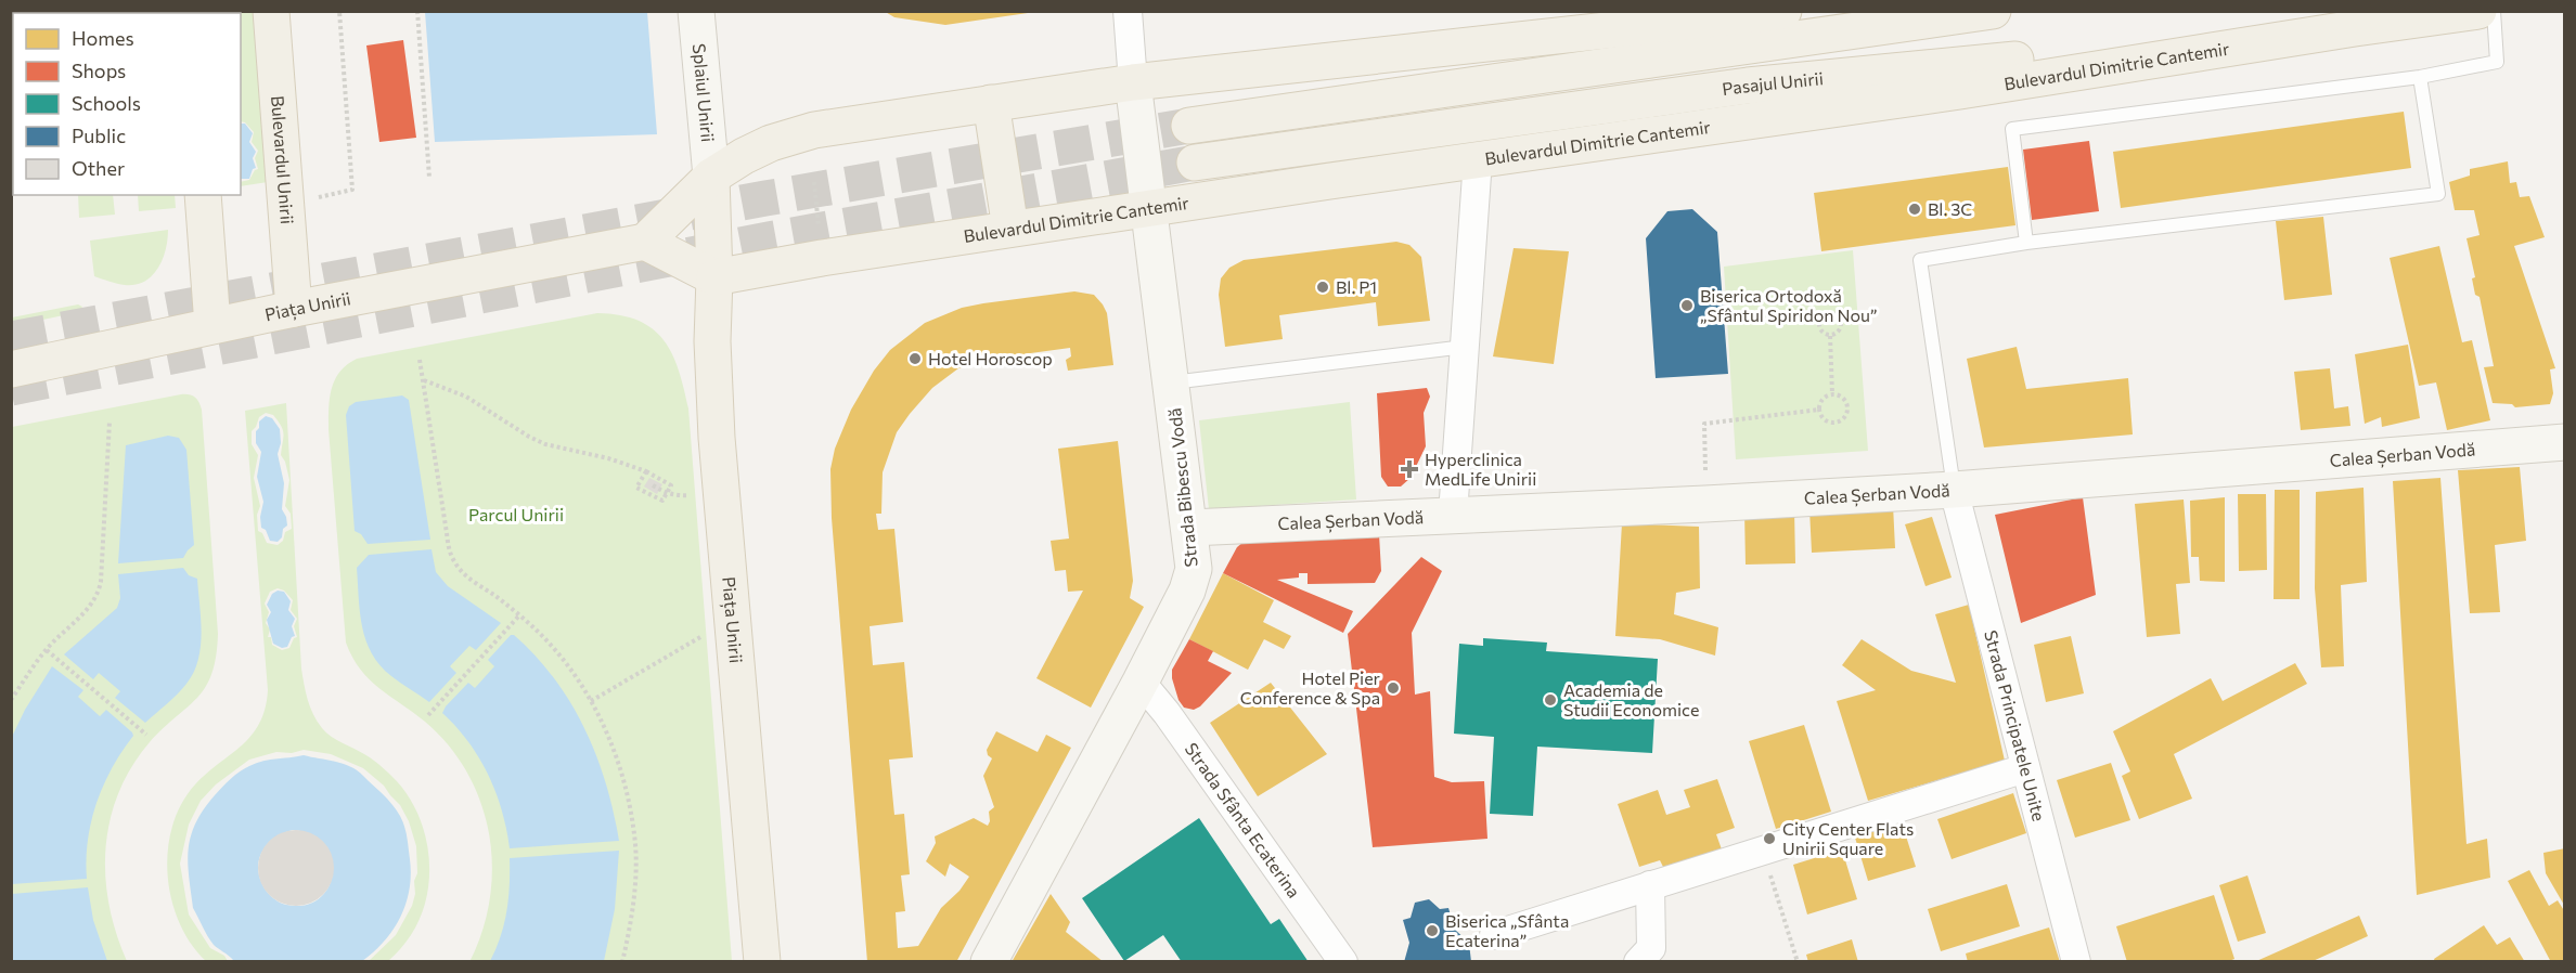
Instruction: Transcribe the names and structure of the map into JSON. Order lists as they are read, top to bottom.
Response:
{
  "streets": {
    "main road": [
      "Bulevardul Dimitrie Cantemir",
      "Pasajul Unirii",
      "Bulevardul Unirii",
      "Piața Unirii"
    ],
    "street": [
      "Splaiul Unirii",
      "Calea Șerban Vodă",
      "Strada Bibescu Vodă",
      "Strada Principatele Unite",
      "Strada Sfânta Ecaterina"
    ]
  },
  "crossings": [
    ["Bulevardul Dimitrie Cantemir", "Pasajul Unirii"],
    ["Bulevardul Dimitrie Cantemir", "Piața Unirii"],
    ["Bulevardul Dimitrie Cantemir", "Strada Bibescu Vodă"],
    ["Splaiul Unirii", "Piața Unirii"],
    ["Bulevardul Unirii", "Piața Unirii"],
    ["Calea Șerban Vodă", "Strada Bibescu Vodă"],
    ["Calea Șerban Vodă", "Strada Principatele Unite"],
    ["Strada Bibescu Vodă", "Strada Sfânta Ecaterina"]
  ],
  "parks": ["Parcul Unirii"],
  "places": {
    "other": [
      "Bl. 3C",
      "Bl. P1",
      "Biserica Ortodoxă „Sfântul Spiridon Nou”",
      "Hotel Horoscop",
      "Hotel Pier Conference & Spa",
      "Academia de Studii Economice",
      "City Center Flats Unirii Square",
      "Biserica „Sfânta Ecaterina”"
    ],
    "health": ["Hyperclinica MedLife Unirii"]
  },
  "legend": [
    "Homes",
    "Shops",
    "Schools",
    "Public",
    "Other"
  ]
}
